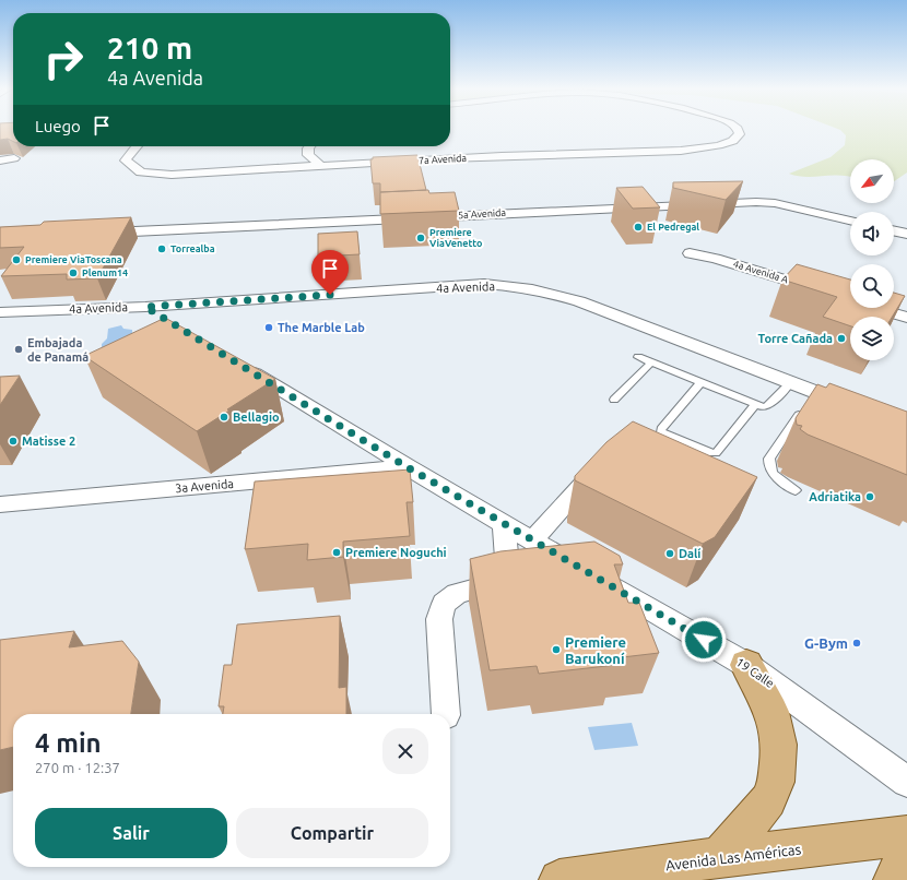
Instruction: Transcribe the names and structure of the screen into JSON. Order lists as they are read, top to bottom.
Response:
{
  "streets": {
    "main road": ["Avenida Las Américas"],
    "street": [
      "7a Avenida",
      "5a Avenida",
      "4a Avenida A",
      "4a Avenida",
      "3a Avenida",
      "19 Calle"
    ]
  },
  "crossings": [
    ["3a Avenida", "19 Calle"]
  ],
  "places": [
    "El Pedregal",
    "Premiere ViaVenetto",
    "Torrealba",
    "Premiere ViaToscana",
    "Plenum14",
    "The Marble Lab",
    "Torre Cañada",
    "Embajada de Panamá",
    "Bellagio",
    "Matisse 2",
    "Adriatika",
    "Premiere Noguchi",
    "Dalí",
    "G-Bym",
    "Premiere Barukoní"
  ],
  "north": "bottom left",
  "page": {
    "turn": ["210 m", "4a Avenida"],
    "then": "Luego",
    "heading": ["4 min", "270 m · 12:37"],
    "buttons": ["Salir", "Compartir"]
  }
}
